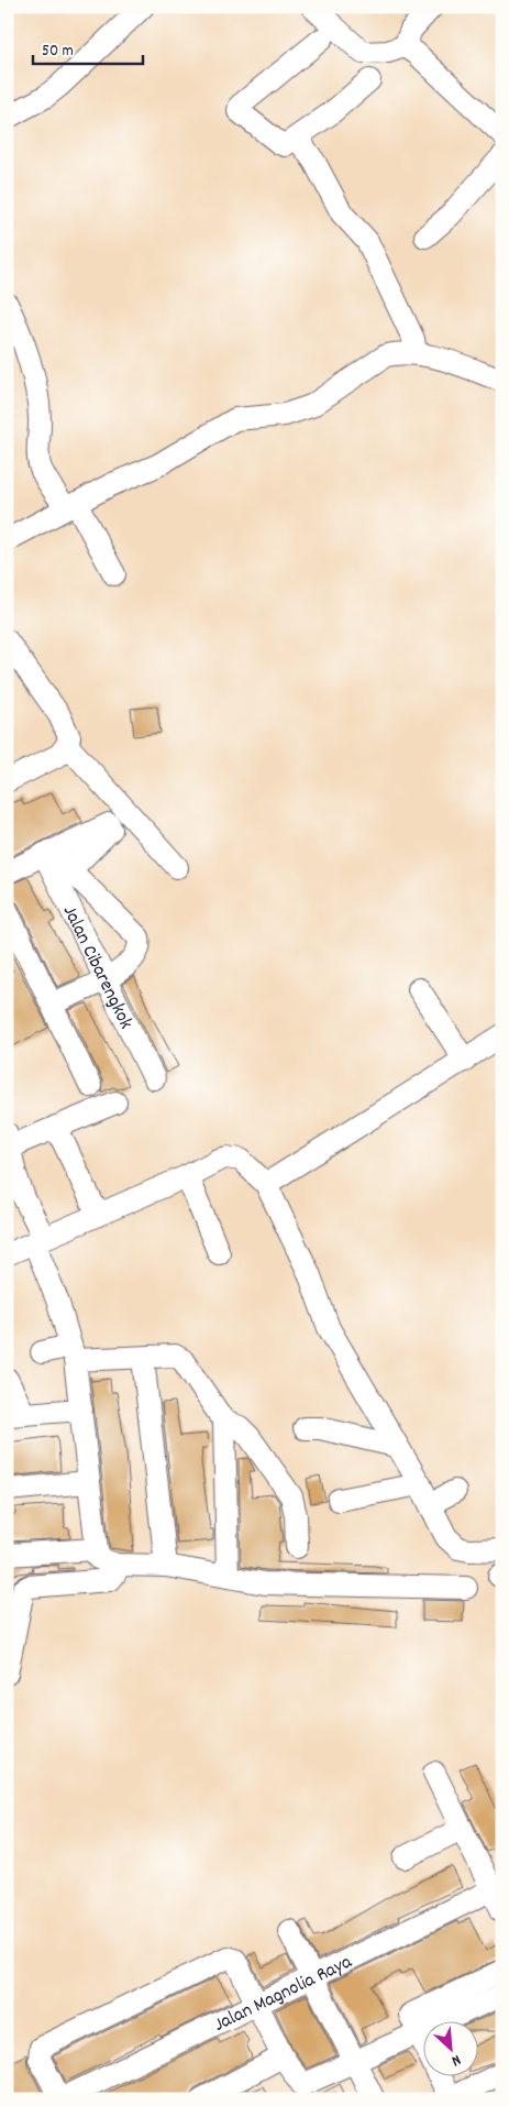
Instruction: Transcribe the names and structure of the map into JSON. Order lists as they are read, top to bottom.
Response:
{
  "streets": {
    "street": ["Jalan Cibarengkok", "Jalan Magnolia Raya"]
  },
  "scale_bar": "50 m",
  "north": "bottom right"
}
